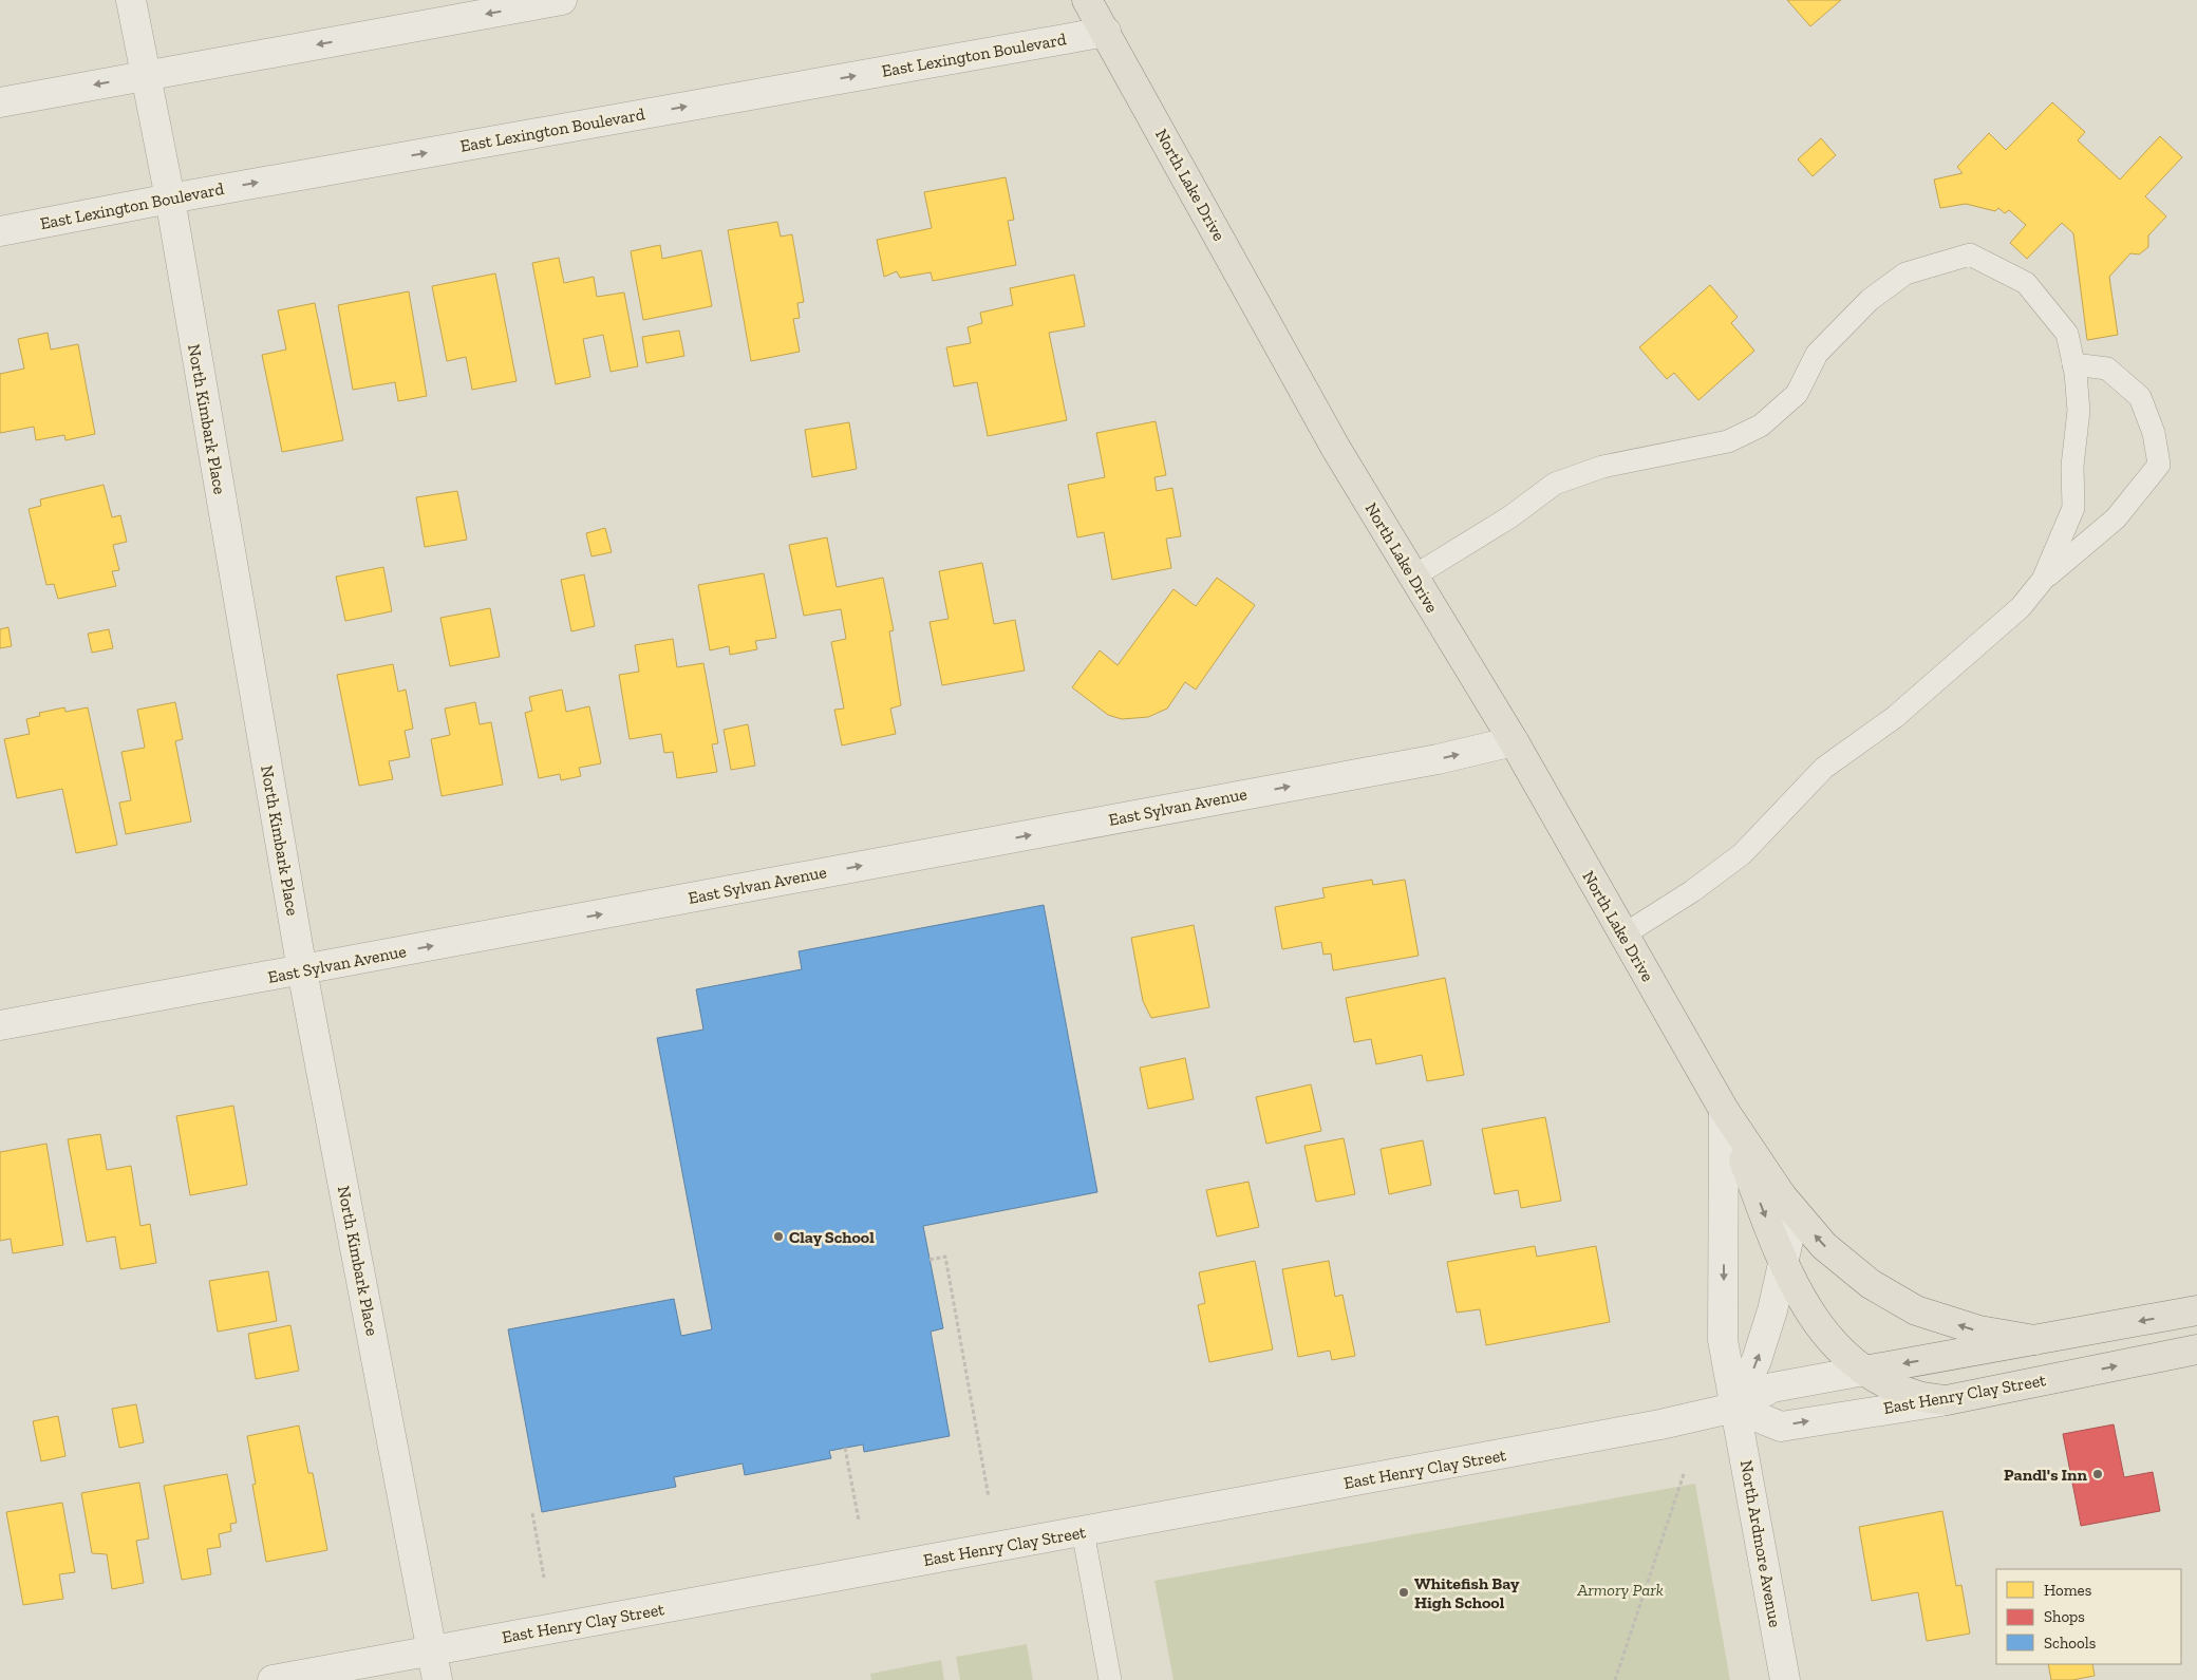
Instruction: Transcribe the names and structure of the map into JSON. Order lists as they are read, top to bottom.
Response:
{
  "streets": {
    "main road": ["North Lake Drive", "East Henry Clay Street"],
    "street": [
      "East Lexington Boulevard",
      "North Kimbark Place",
      "East Sylvan Avenue",
      "North Ardmore Avenue"
    ]
  },
  "crossings": [
    ["East Lexington Boulevard", "North Lake Drive"],
    ["East Lexington Boulevard", "North Kimbark Place"],
    ["North Lake Drive", "East Sylvan Avenue"],
    ["North Lake Drive", "East Henry Clay Street"],
    ["North Lake Drive", "North Ardmore Avenue"],
    ["North Kimbark Place", "East Sylvan Avenue"],
    ["North Kimbark Place", "East Henry Clay Street"],
    ["East Henry Clay Street", "North Ardmore Avenue"]
  ],
  "one_way": ["East Sylvan Avenue"],
  "parks": ["Armory Park"],
  "places": ["Clay School", "Pandl's Inn", "Whitefish Bay High School"],
  "legend": ["Homes", "Shops", "Schools"]
}
